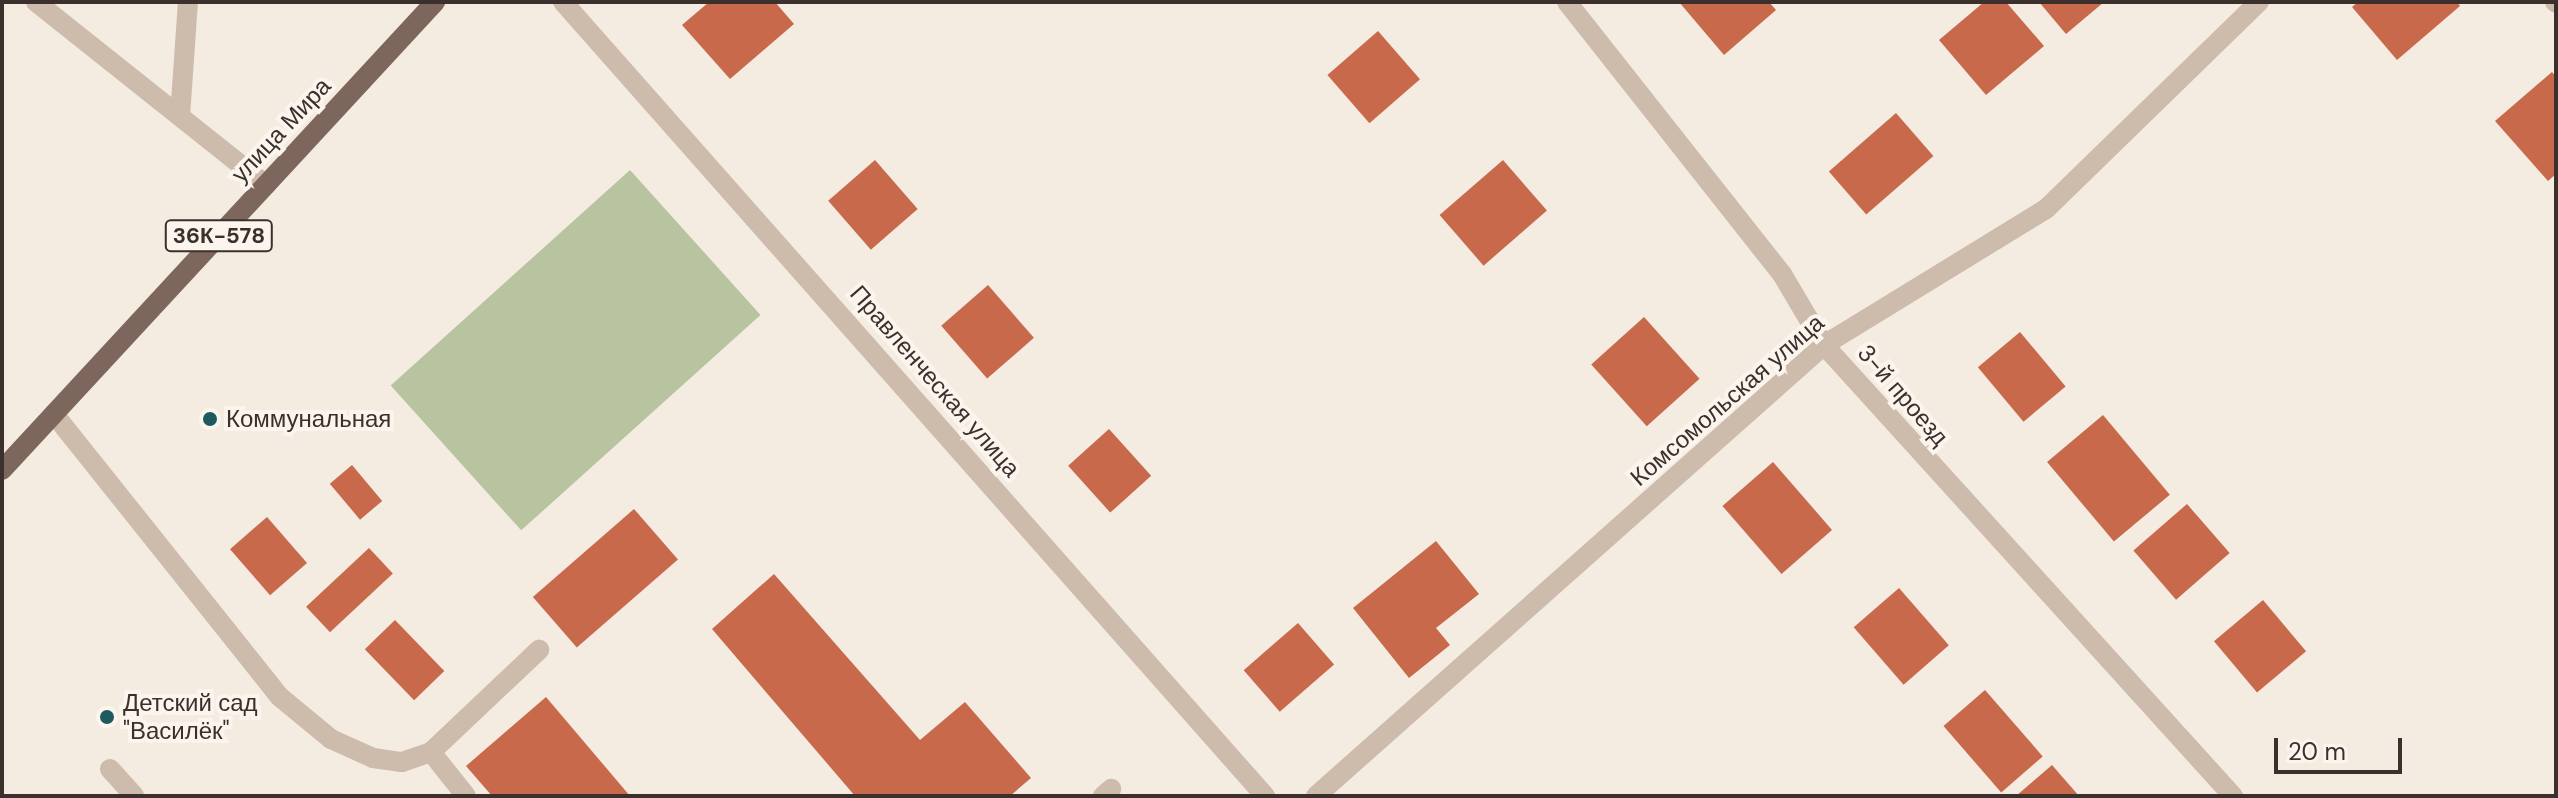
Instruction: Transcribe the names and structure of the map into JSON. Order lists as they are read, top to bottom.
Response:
{
  "streets": {
    "main road": ["улица Мира", "36К-578"],
    "street": ["Правленческая улица", "3-й проезд", "Комсомольская улица"]
  },
  "crossings": [
    ["3-й проезд", "Комсомольская улица"]
  ],
  "places": ["Коммунальная", "Детский сад \"Василёк\""],
  "scale_bar": "20 m"
}
